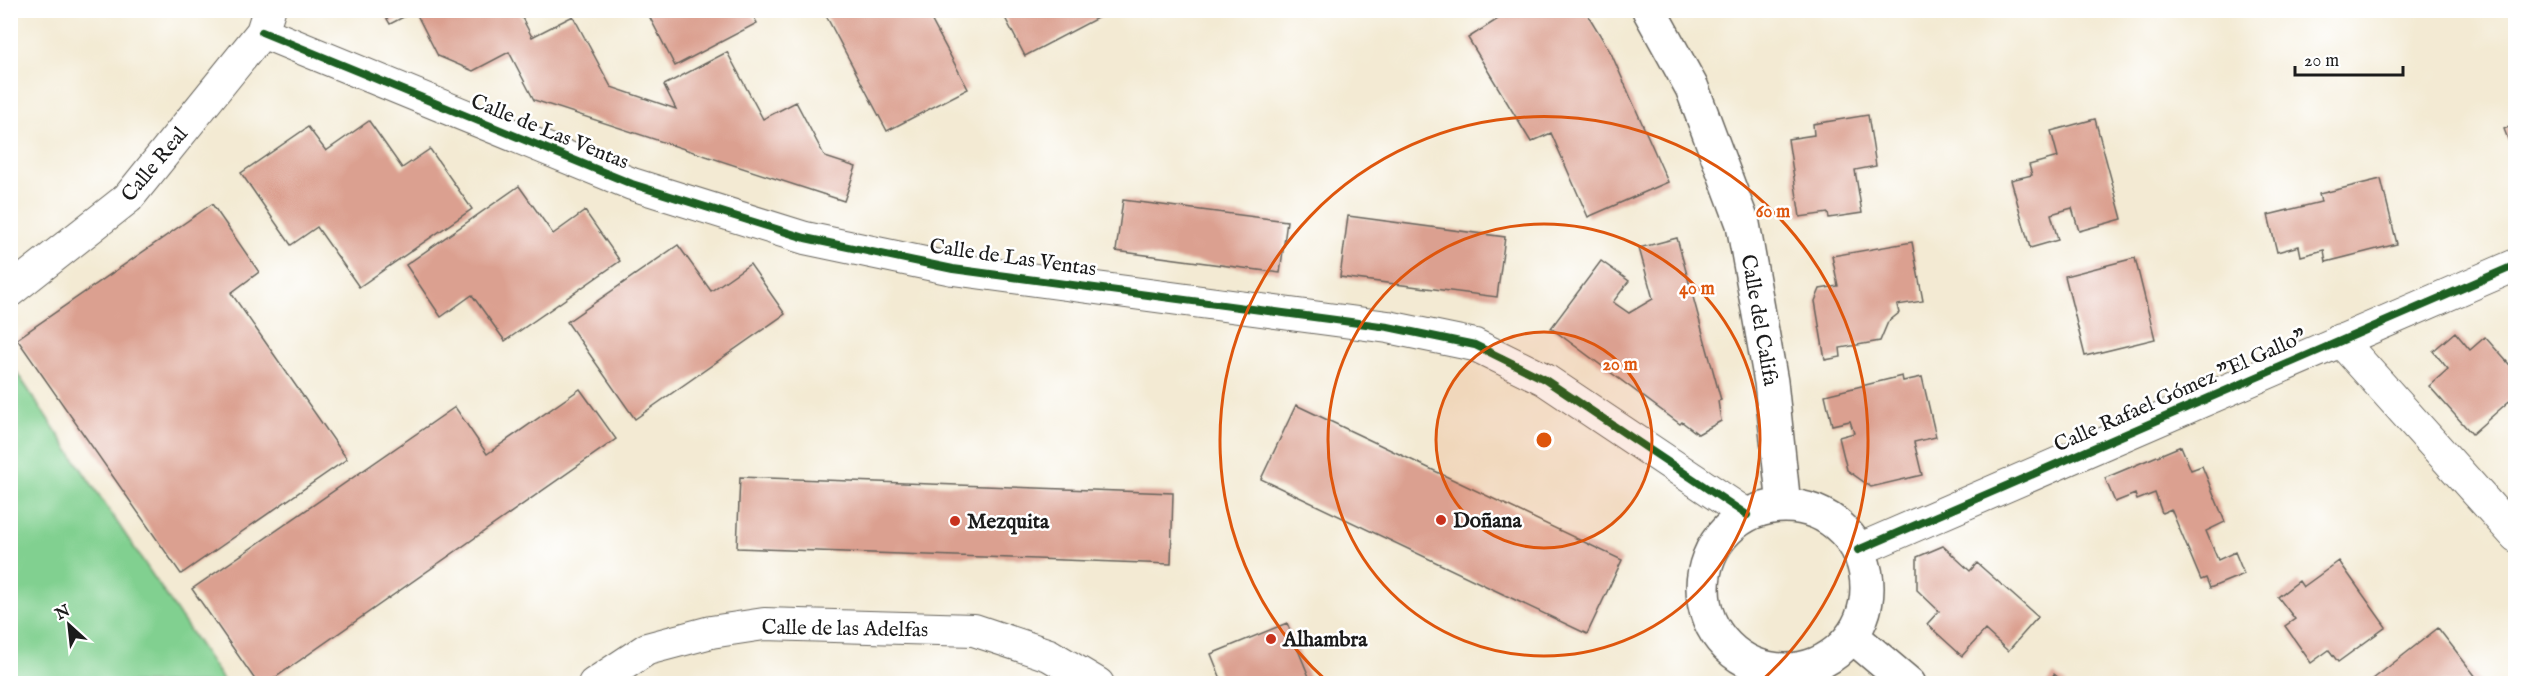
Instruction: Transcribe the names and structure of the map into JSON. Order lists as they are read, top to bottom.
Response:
{
  "streets": {
    "street": [
      "Calle de Las Ventas",
      "Calle Real",
      "Calle del Califa",
      "Calle Rafael Gómez \"El Gallo\"",
      "Calle de las Adelfas"
    ]
  },
  "crossings": [
    ["Calle de Las Ventas", "Calle Real"],
    ["Calle de Las Ventas", "Calle del Califa"],
    ["Calle de Las Ventas", "Calle Rafael Gómez \"El Gallo\""],
    ["Calle del Califa", "Calle Rafael Gómez \"El Gallo\""]
  ],
  "places": ["Doñana", "Mezquita", "Alhambra"],
  "scale_bar": "20 m",
  "north": "top left",
  "rings": ["60 m", "40 m", "20 m"]
}
